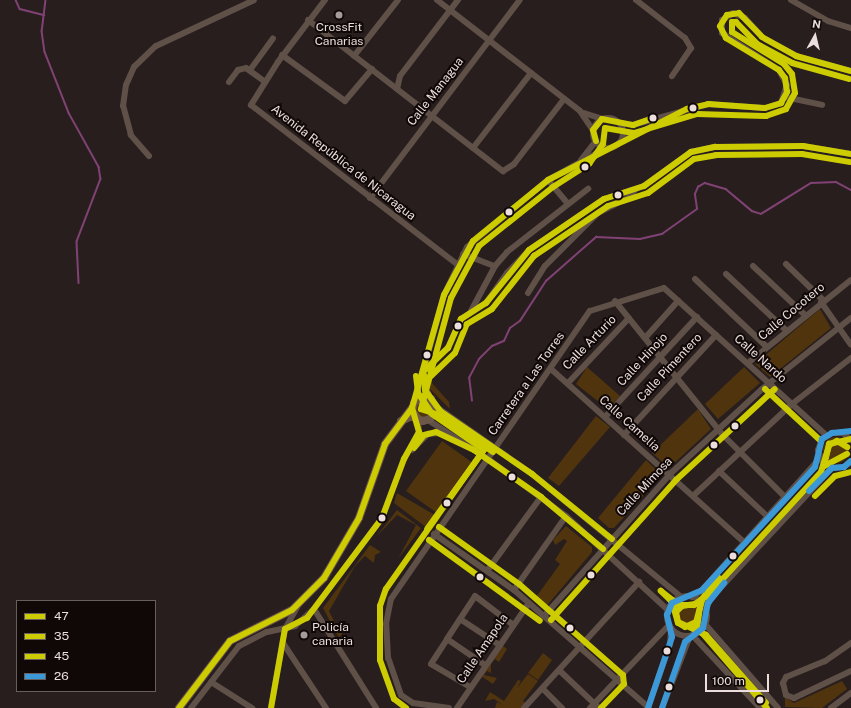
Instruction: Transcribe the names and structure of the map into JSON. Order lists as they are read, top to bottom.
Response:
{
  "streets": {
    "street": [
      "Calle Managua",
      "Avenida República de Nicaragua",
      "Calle Cocotero",
      "Calle Arturio",
      "Calle Nardo",
      "Calle Hinojo",
      "Calle Pimentero",
      "Carretera a Las Torres",
      "Calle Camelia",
      "Calle Mimosa",
      "Calle Amapola"
    ]
  },
  "crossings": [
    ["Calle Managua", "Avenida República de Nicaragua"],
    ["Calle Cocotero", "Calle Nardo"],
    ["Calle Arturio", "Calle Camelia"],
    ["Calle Nardo", "Calle Hinojo"],
    ["Calle Nardo", "Calle Pimentero"],
    ["Calle Nardo", "Carretera a Las Torres"],
    ["Calle Nardo", "Calle Mimosa"],
    ["Calle Hinojo", "Calle Camelia"],
    ["Calle Pimentero", "Calle Camelia"],
    ["Carretera a Las Torres", "Calle Camelia"],
    ["Calle Camelia", "Calle Mimosa"]
  ],
  "places": ["CrossFit Canarias", "Policía canaria"],
  "lines": [
    "transit line 47",
    "transit line 35",
    "transit line 26",
    "transit line 45"
  ],
  "legend": [
    "47",
    "35",
    "45",
    "26"
  ],
  "scale_bar": "100 m",
  "north": "top"
}
